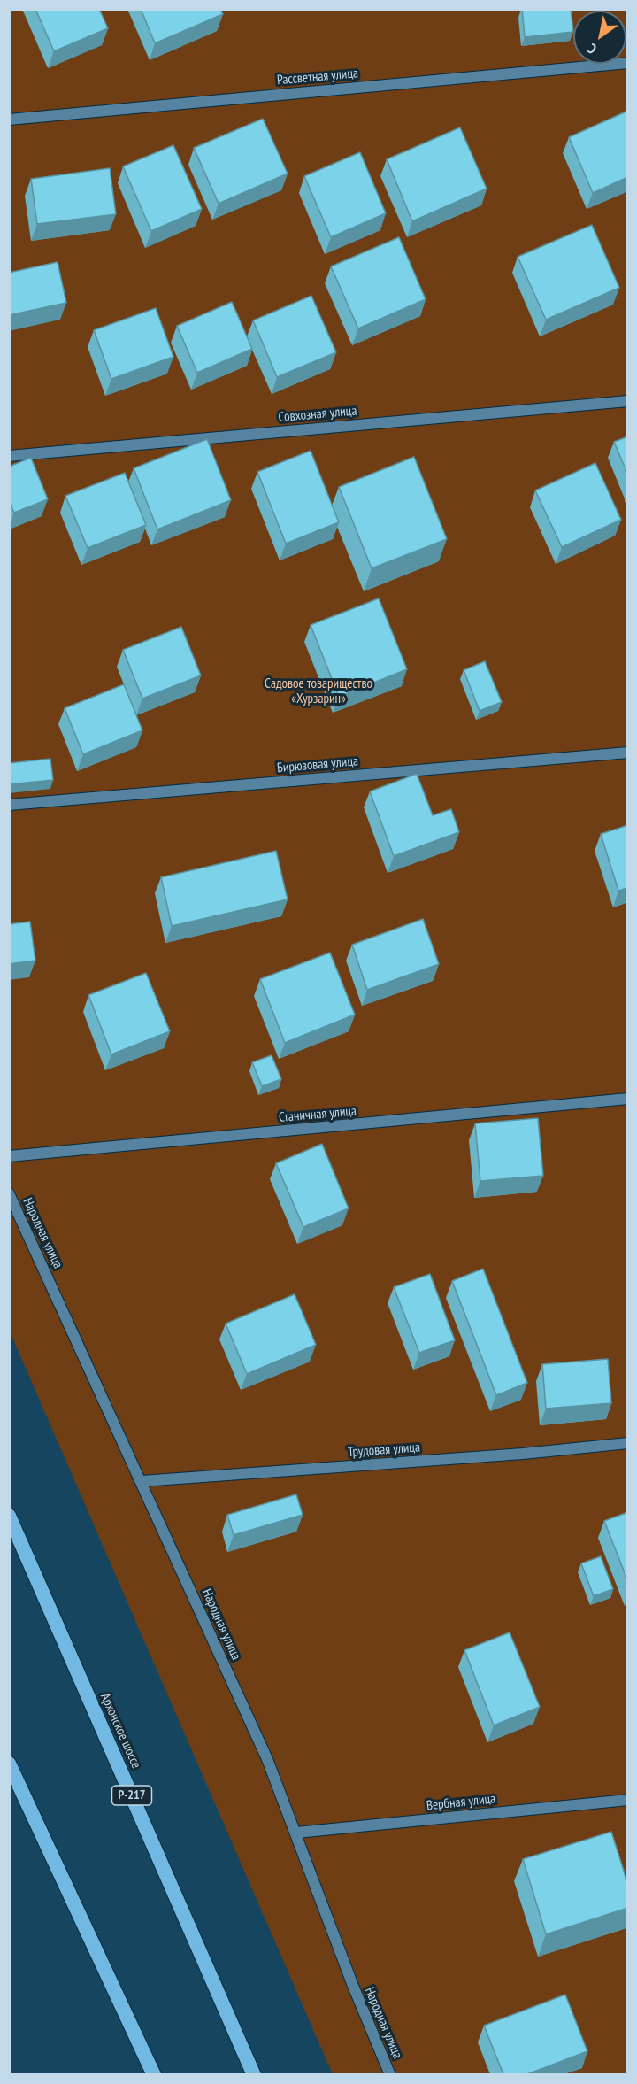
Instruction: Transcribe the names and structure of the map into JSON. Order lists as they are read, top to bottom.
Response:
{
  "streets": {
    "highway": ["Архонское шоссе", "Р-217"],
    "street": [
      "Рассветная улица",
      "Совхозная улица",
      "Бирюзовая улица",
      "Станичная улица",
      "Народная улица",
      "Трудовая улица",
      "Вербная улица"
    ]
  },
  "crossings": [
    ["Народная улица", "Трудовая улица"],
    ["Народная улица", "Вербная улица"]
  ],
  "parks": ["Садовое товарищество «Хурзарин»"],
  "north": "bottom left"
}
